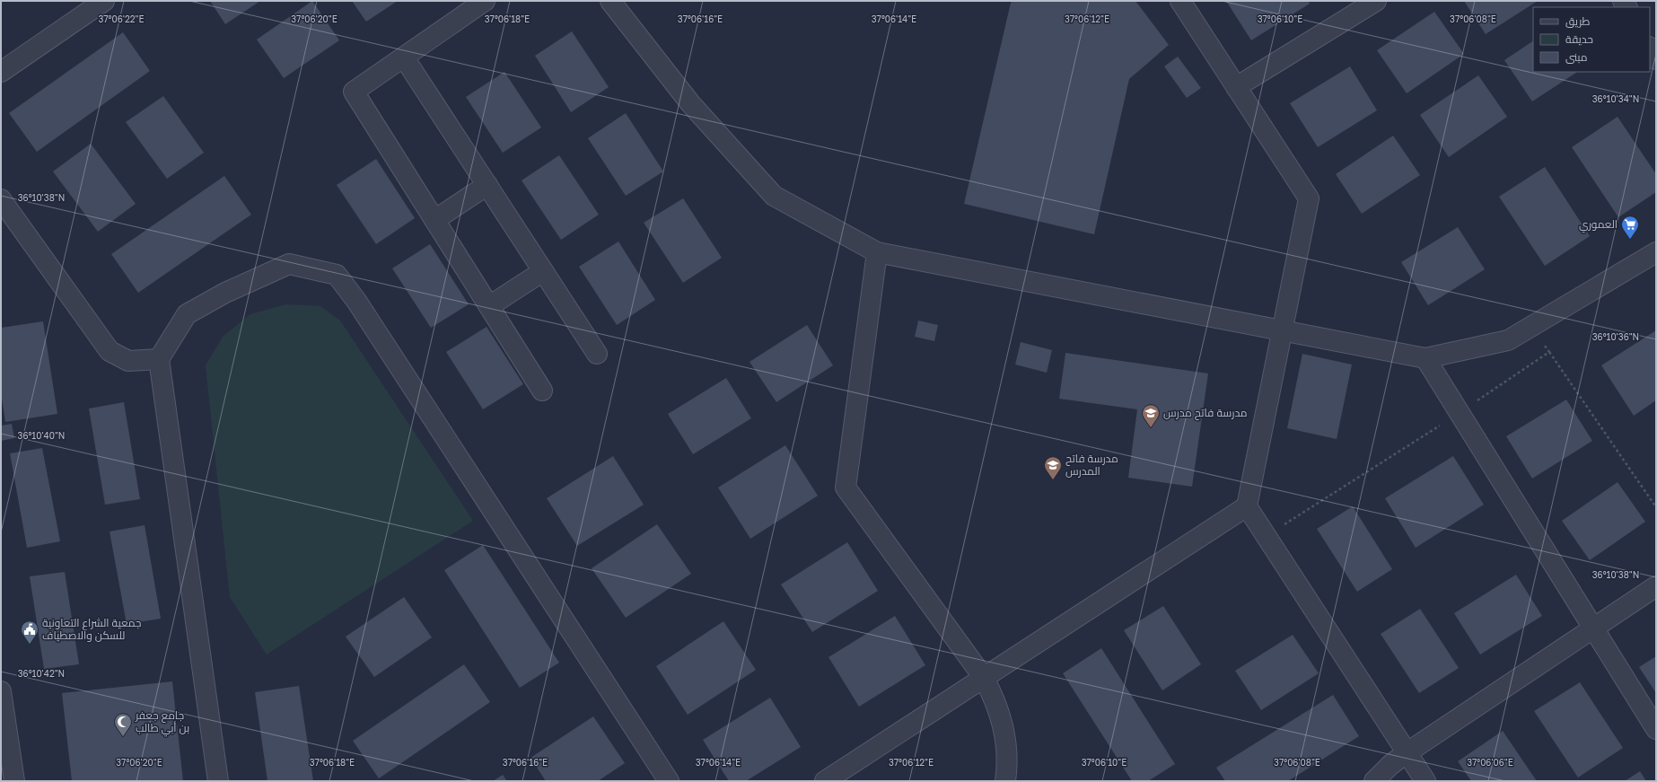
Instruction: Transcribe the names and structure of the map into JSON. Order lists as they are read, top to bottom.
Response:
{
  "places": {
    "supermarket": ["العموري"],
    "school or university": ["مدرسة فاتح مدرس", "مدرسة فاتح المدرس"],
    "public building": ["جمعية الشراع التعاونية للسكن والاصطياف"],
    "mosque": ["جامع جعفر بن أبي طالب"]
  },
  "legend": ["طريق", "حديقة", "مبنى"],
  "coordinates": [
    "37°06'22\"E",
    "37°06'20\"E",
    "37°06'14\"E",
    "37°06'12\"E",
    "37°06'10\"E",
    "37°06'08\"E",
    "37°06'18\"E",
    "37°06'16\"E",
    "36°10'34\"N",
    "36°10'38\"N",
    "36°10'36\"N",
    "36°10'40\"N",
    "36°10'42\"N",
    "37°06'06\"E"
  ]
}
